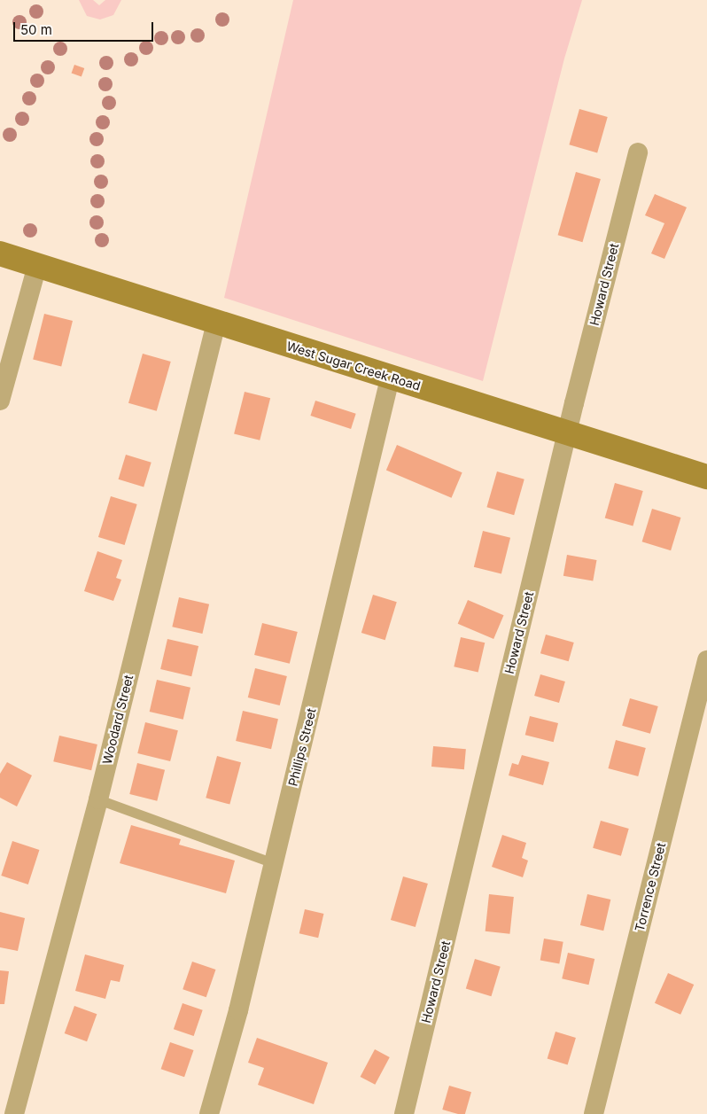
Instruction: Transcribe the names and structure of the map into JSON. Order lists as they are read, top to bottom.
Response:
{
  "streets": {
    "main road": ["West Sugar Creek Road"],
    "street": [
      "Howard Street",
      "Woodard Street",
      "Phillips Street",
      "Torrence Street"
    ]
  },
  "crossings": [
    ["Howard Street", "West Sugar Creek Road"],
    ["West Sugar Creek Road", "Woodard Street"],
    ["West Sugar Creek Road", "Phillips Street"]
  ],
  "scale_bar": "50 m"
}
